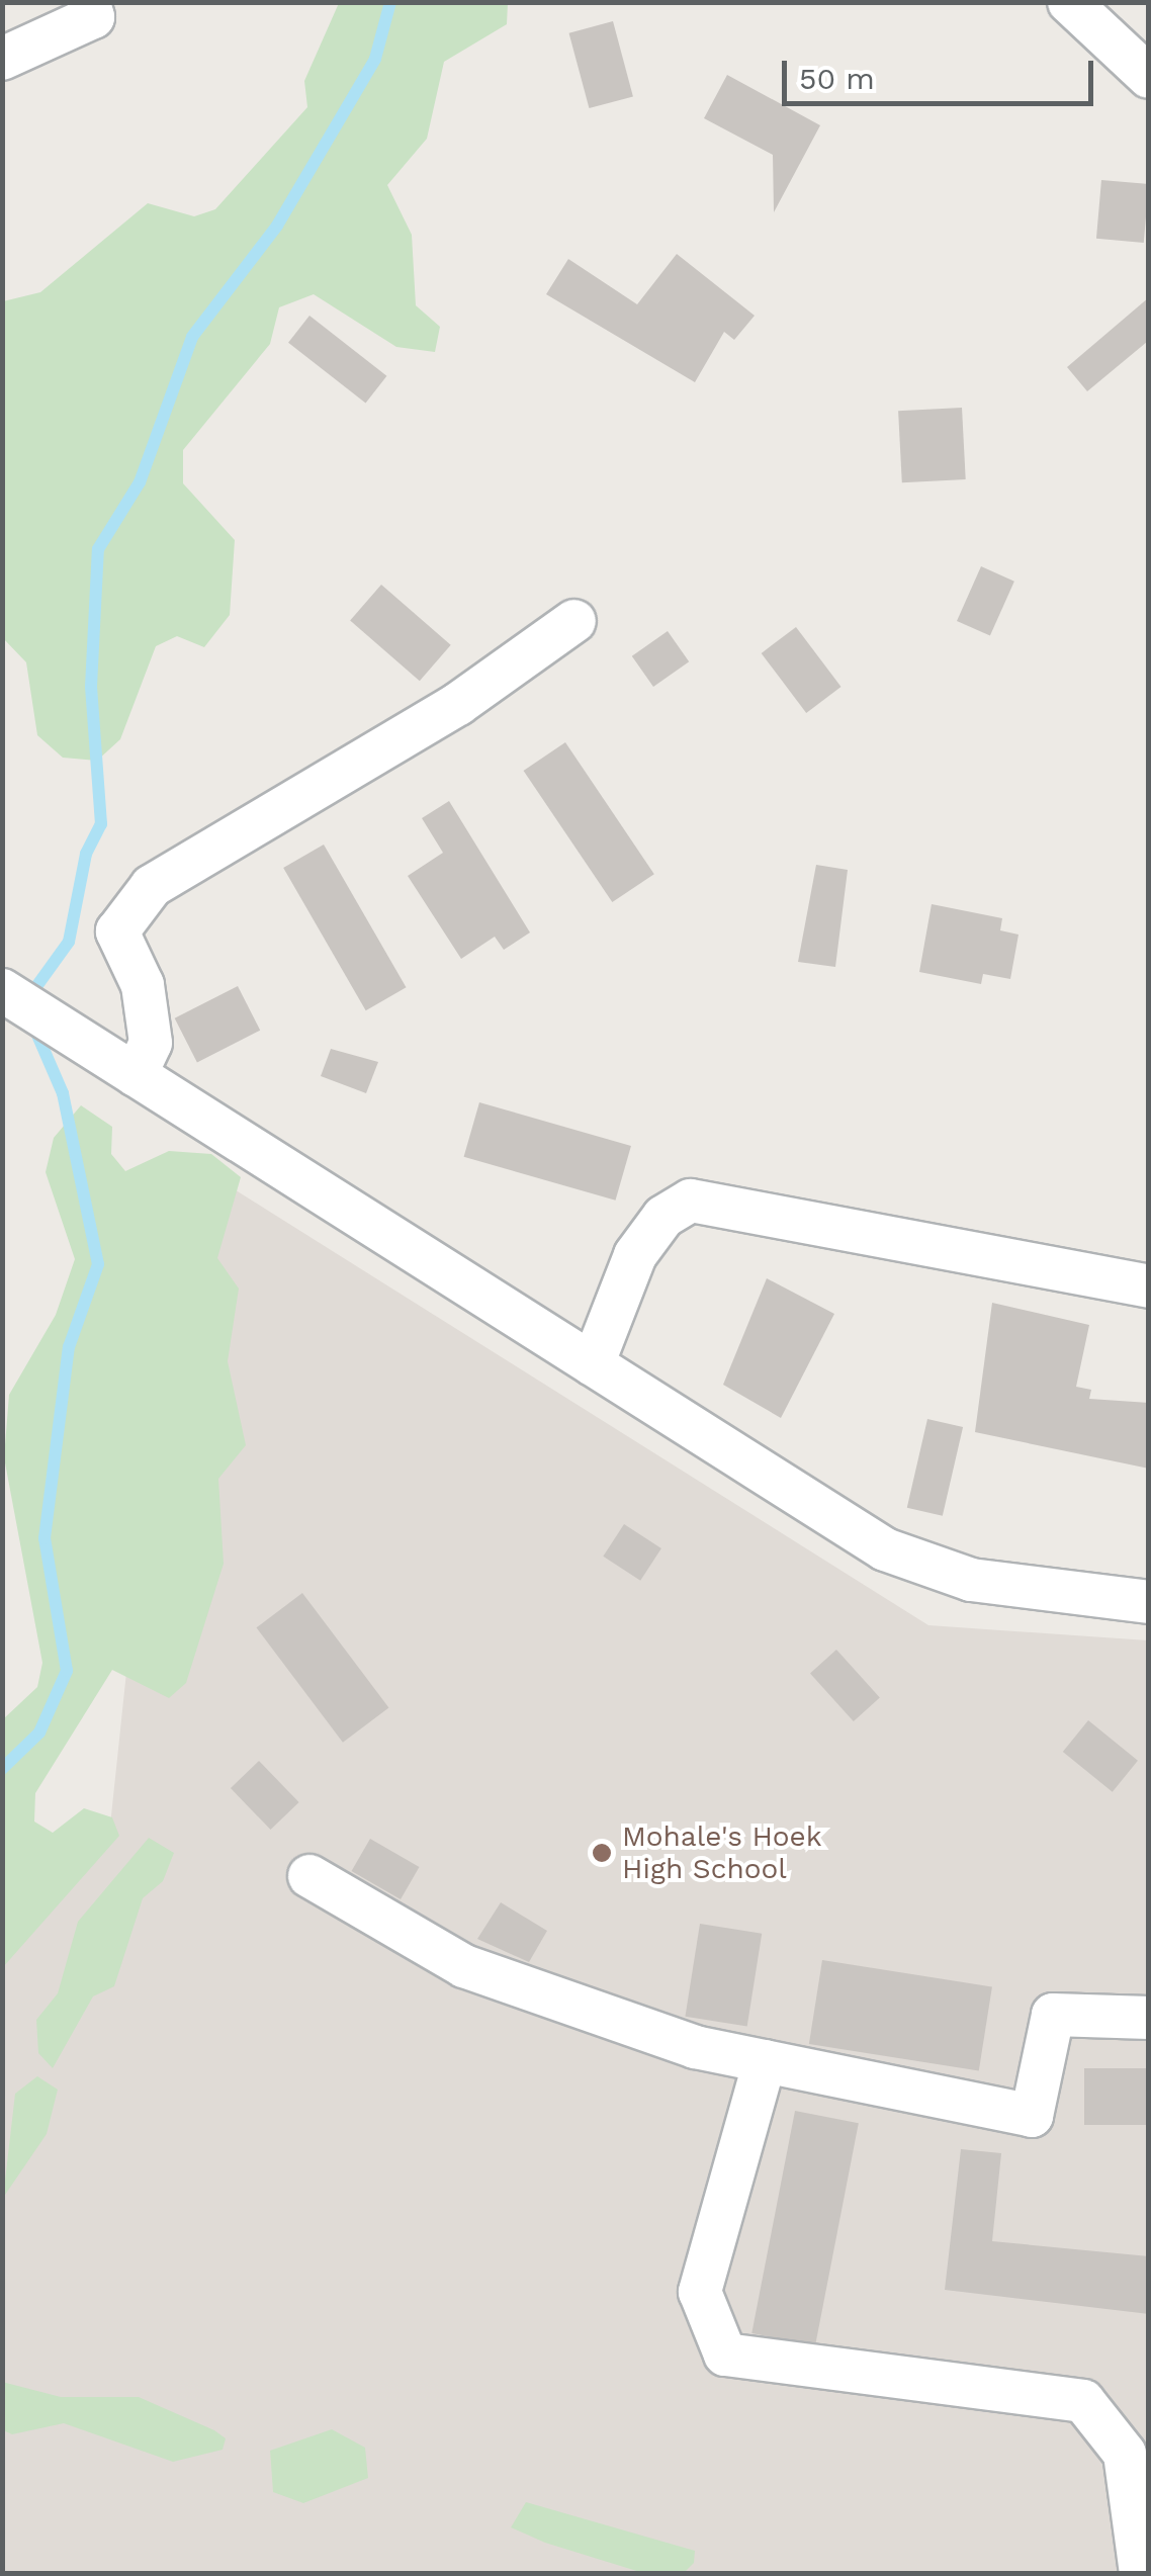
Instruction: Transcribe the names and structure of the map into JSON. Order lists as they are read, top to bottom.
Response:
{
  "places": ["Mohale's Hoek High School"],
  "scale_bar": "50 m"
}
